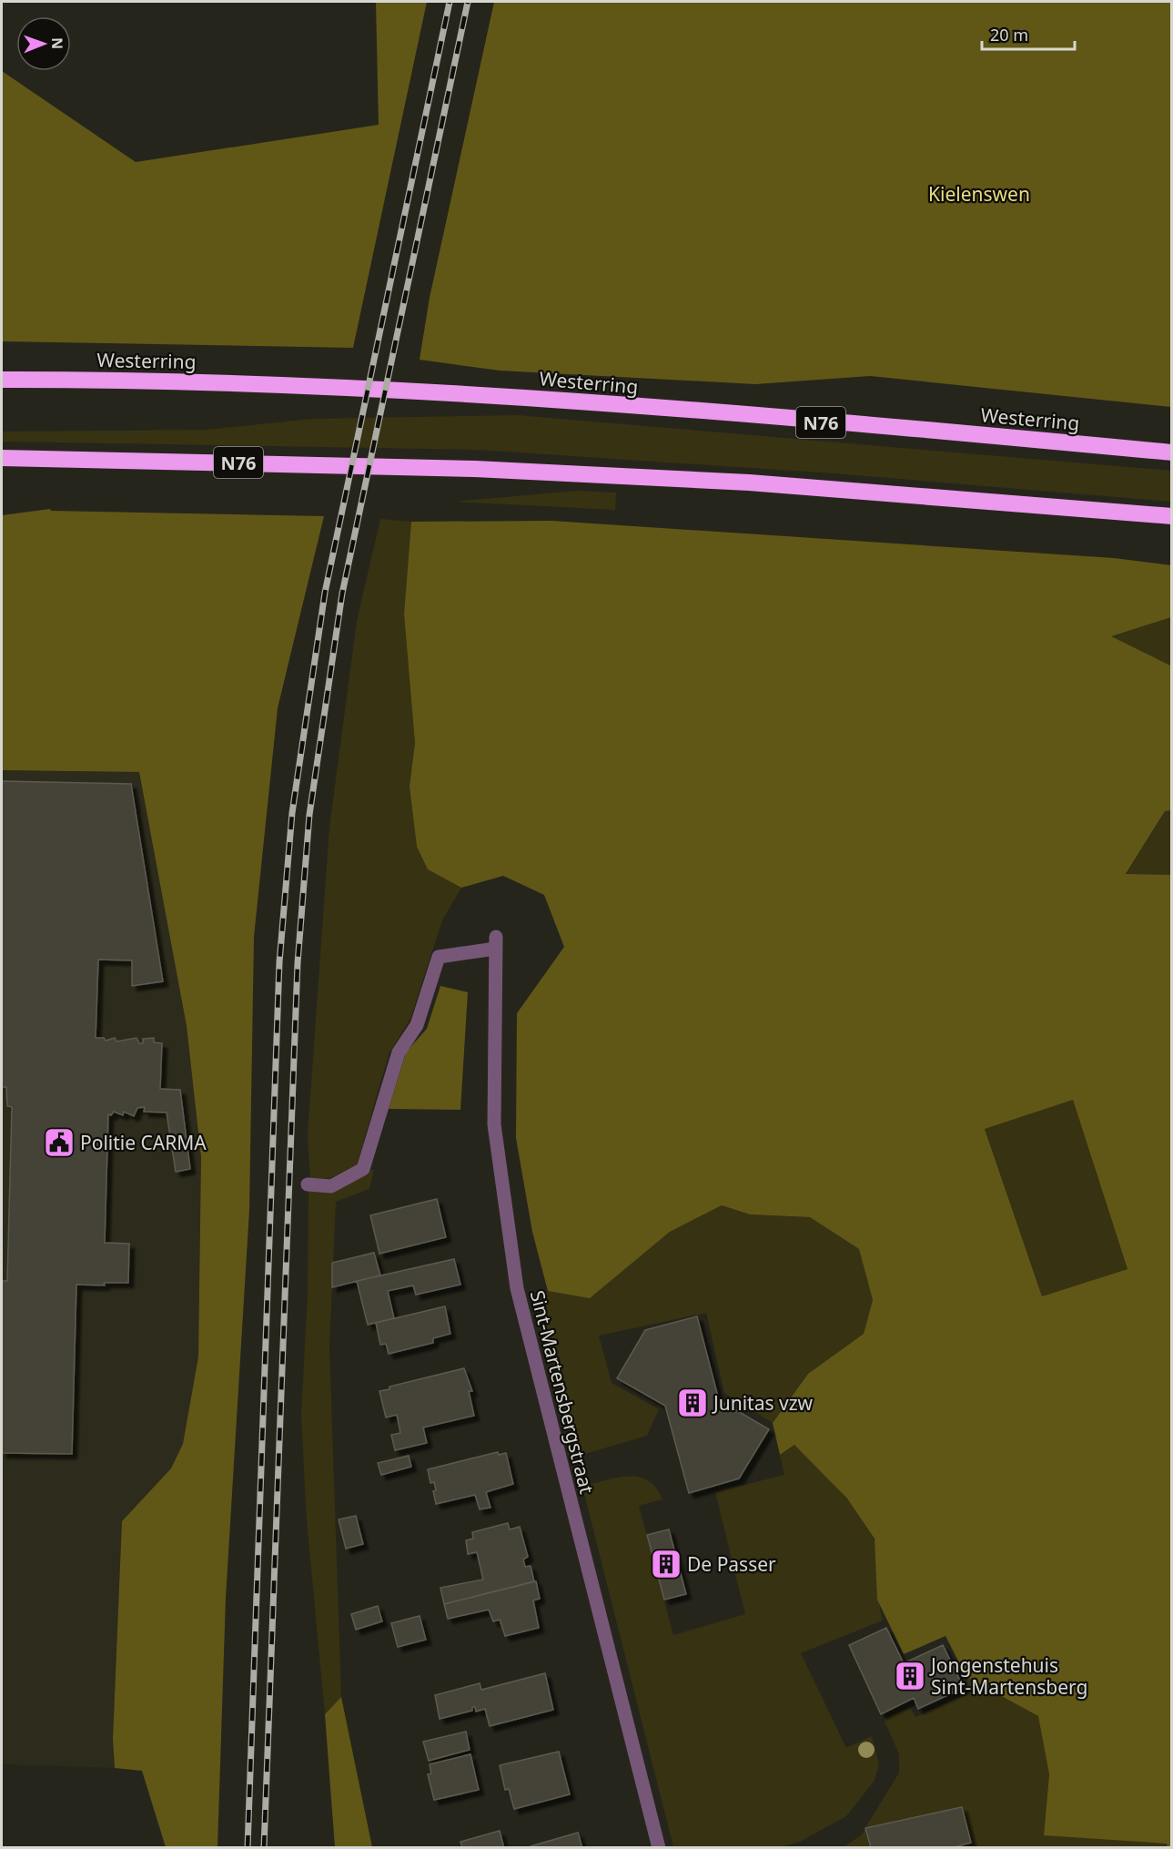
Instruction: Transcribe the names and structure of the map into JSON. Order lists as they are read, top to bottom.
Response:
{
  "streets": {
    "highway": ["Westerring", "N76"],
    "street": ["Sint-Martensbergstraat"]
  },
  "parks": ["Kielenswen"],
  "places": {
    "public building": ["Politie CARMA"],
    "building": ["Junitas vzw", "De Passer", "Jongenstehuis Sint-Martensberg"]
  },
  "scale_bar": "20 m",
  "north": "right"
}
